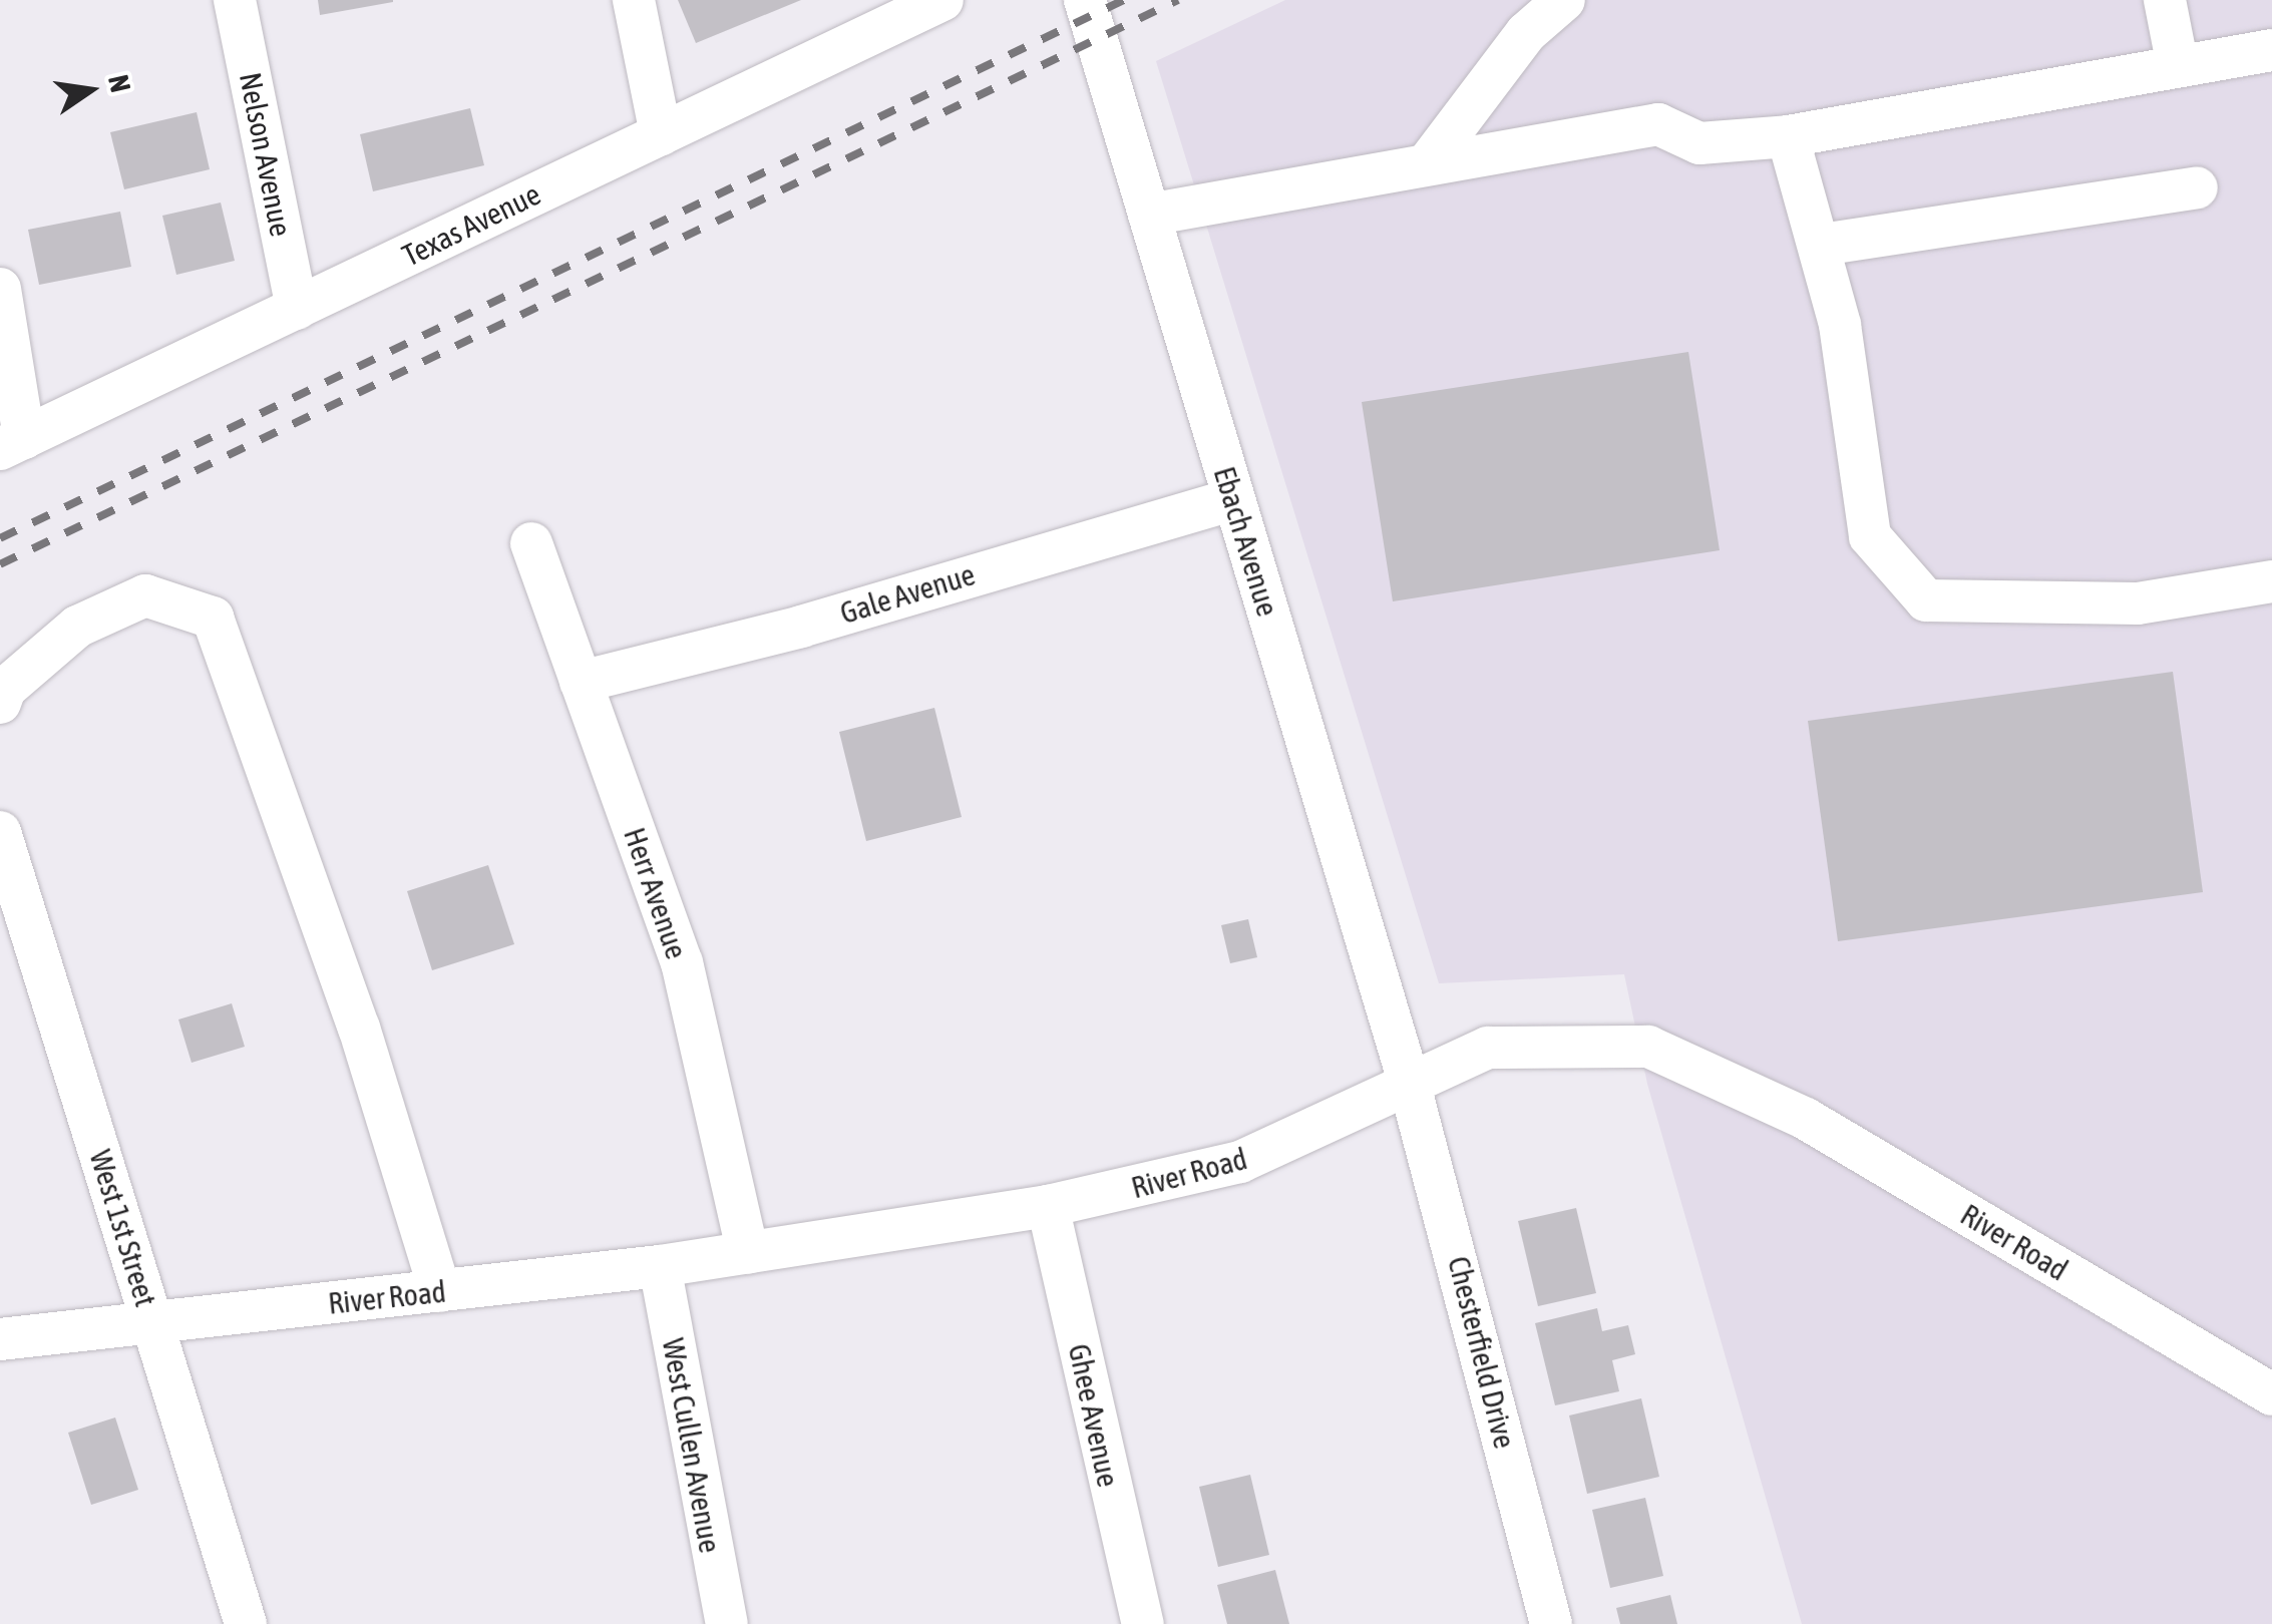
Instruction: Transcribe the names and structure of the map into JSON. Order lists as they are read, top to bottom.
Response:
{
  "streets": {
    "street": [
      "Nelson Avenue",
      "Texas Avenue",
      "Ebach Avenue",
      "Gale Avenue",
      "Herr Avenue",
      "River Road",
      "West 1st Street",
      "Chesterfield Drive",
      "Ghee Avenue",
      "West Cullen Avenue"
    ]
  },
  "crossings": [
    ["Nelson Avenue", "Texas Avenue"],
    ["Ebach Avenue", "Gale Avenue"],
    ["Ebach Avenue", "River Road"],
    ["Ebach Avenue", "Chesterfield Drive"],
    ["Gale Avenue", "Herr Avenue"],
    ["Herr Avenue", "River Road"],
    ["River Road", "West 1st Street"],
    ["River Road", "Chesterfield Drive"],
    ["River Road", "Ghee Avenue"],
    ["River Road", "West Cullen Avenue"]
  ],
  "north": "right"
}
